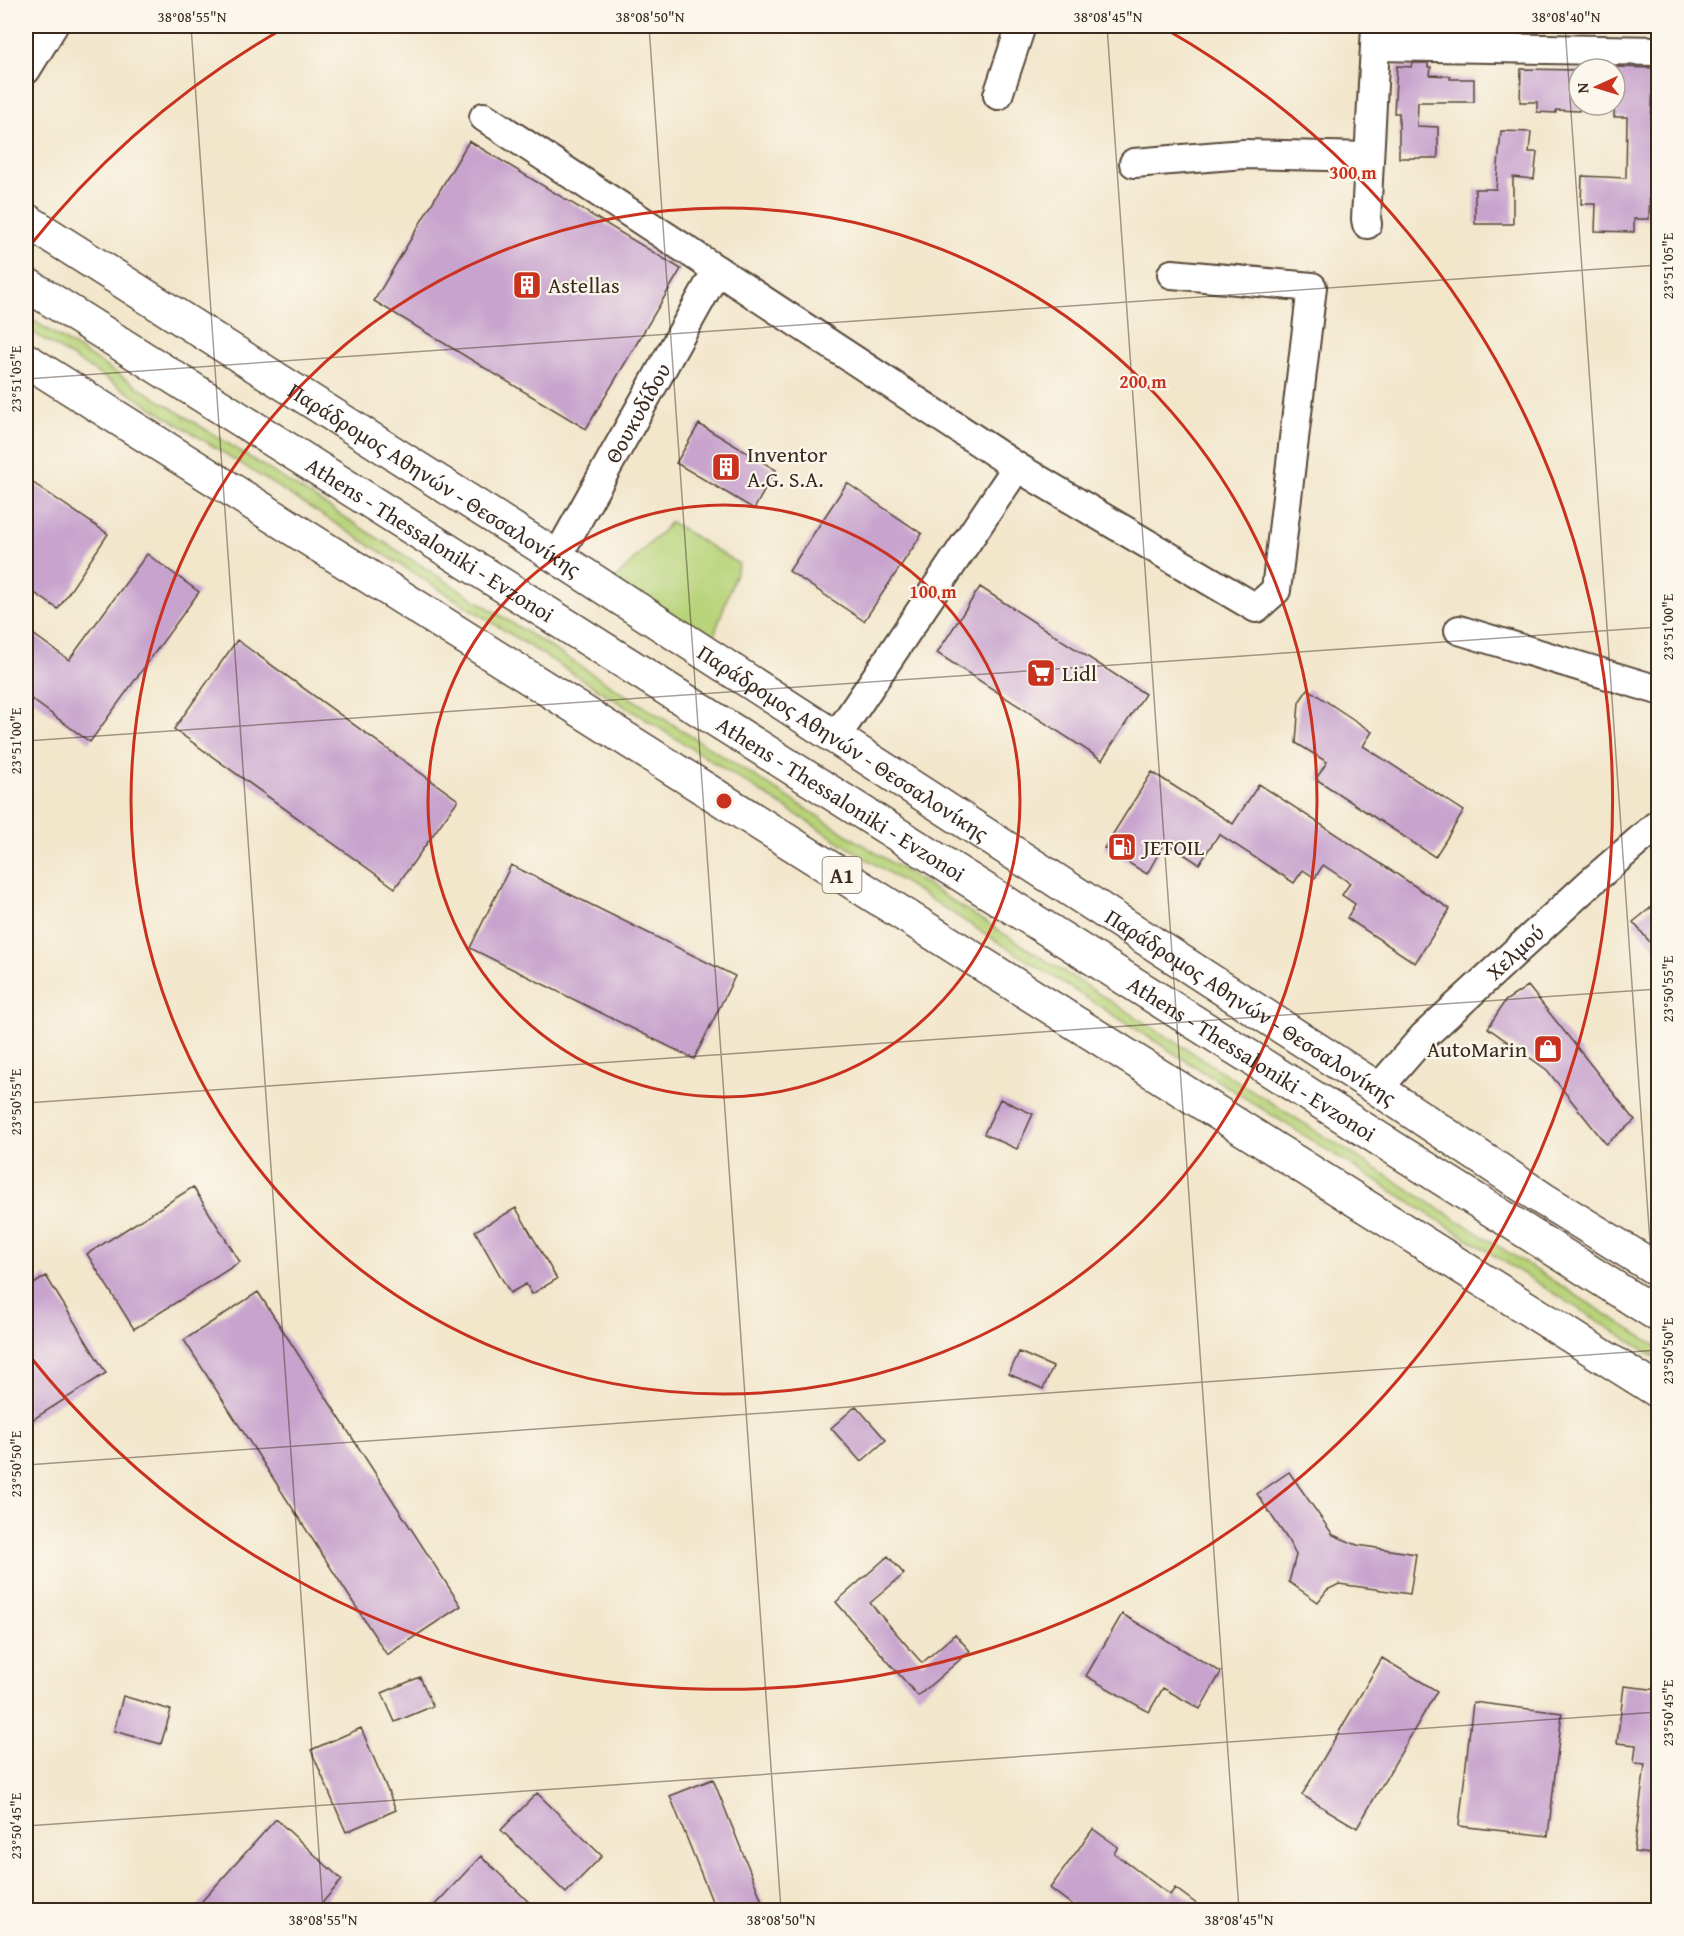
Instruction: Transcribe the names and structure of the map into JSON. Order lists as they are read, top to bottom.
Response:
{
  "streets": {
    "main road": ["Παράδρομος Αθηνών - Θεσσαλονίκης", "Athens - Thessaloniki - Evzonoi", "Α1"],
    "street": ["Θουκυδίδου", "Χελμού"]
  },
  "crossings": [
    ["Θουκυδίδου", "Παράδρομος Αθηνών - Θεσσαλονίκης"],
    ["Παράδρομος Αθηνών - Θεσσαλονίκης", "Χελμού"]
  ],
  "places": {
    "building": ["Astellas", "Inventor A.G. S.A."],
    "supermarket": ["Lidl"],
    "fuel station": ["JETOIL"],
    "shop": ["AutoMarin"]
  },
  "north": "left",
  "coordinates": [
    "38°08'55\"N",
    "38°08'50\"N",
    "38°08'45\"N",
    "38°08'40\"N",
    "23°51'05\"E",
    "23°51'00\"E",
    "23°50'55\"E",
    "23°50'50\"E",
    "23°50'45\"E"
  ],
  "rings": ["300 m", "200 m", "100 m"]
}
